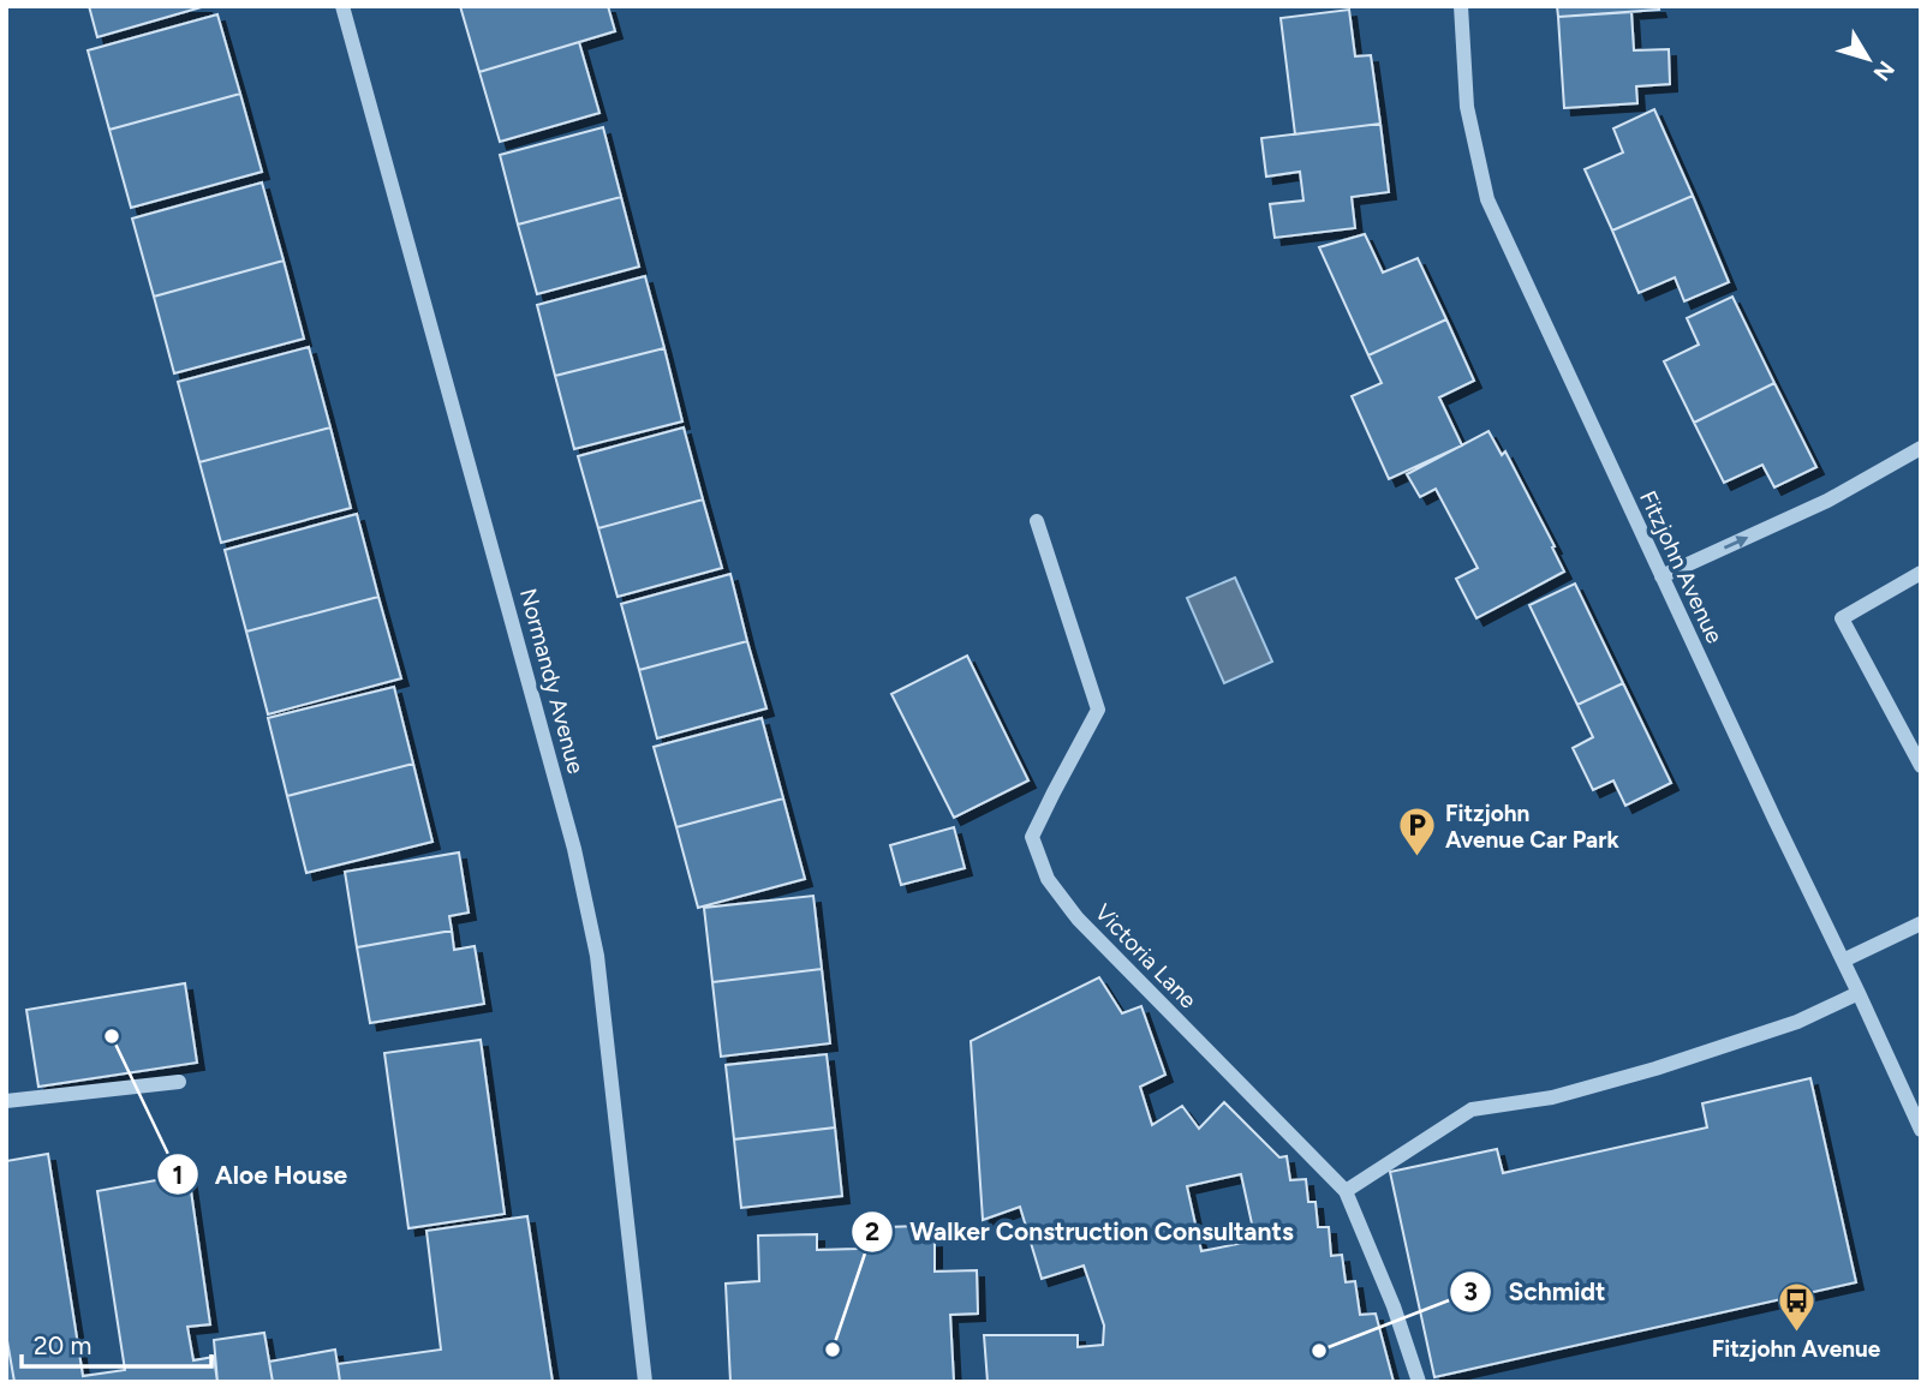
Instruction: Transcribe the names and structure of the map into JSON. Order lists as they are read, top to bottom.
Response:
{
  "streets": {
    "street": ["Fitzjohn Avenue", "Normandy Avenue", "Victoria Lane"]
  },
  "places": {
    "parking": ["Fitzjohn Avenue Car Park"],
    "other": ["Aloe House", "Walker Construction Consultants", "Schmidt"],
    "bus stop": ["Fitzjohn Avenue"]
  },
  "scale_bar": "20 m",
  "north": "bottom right"
}
